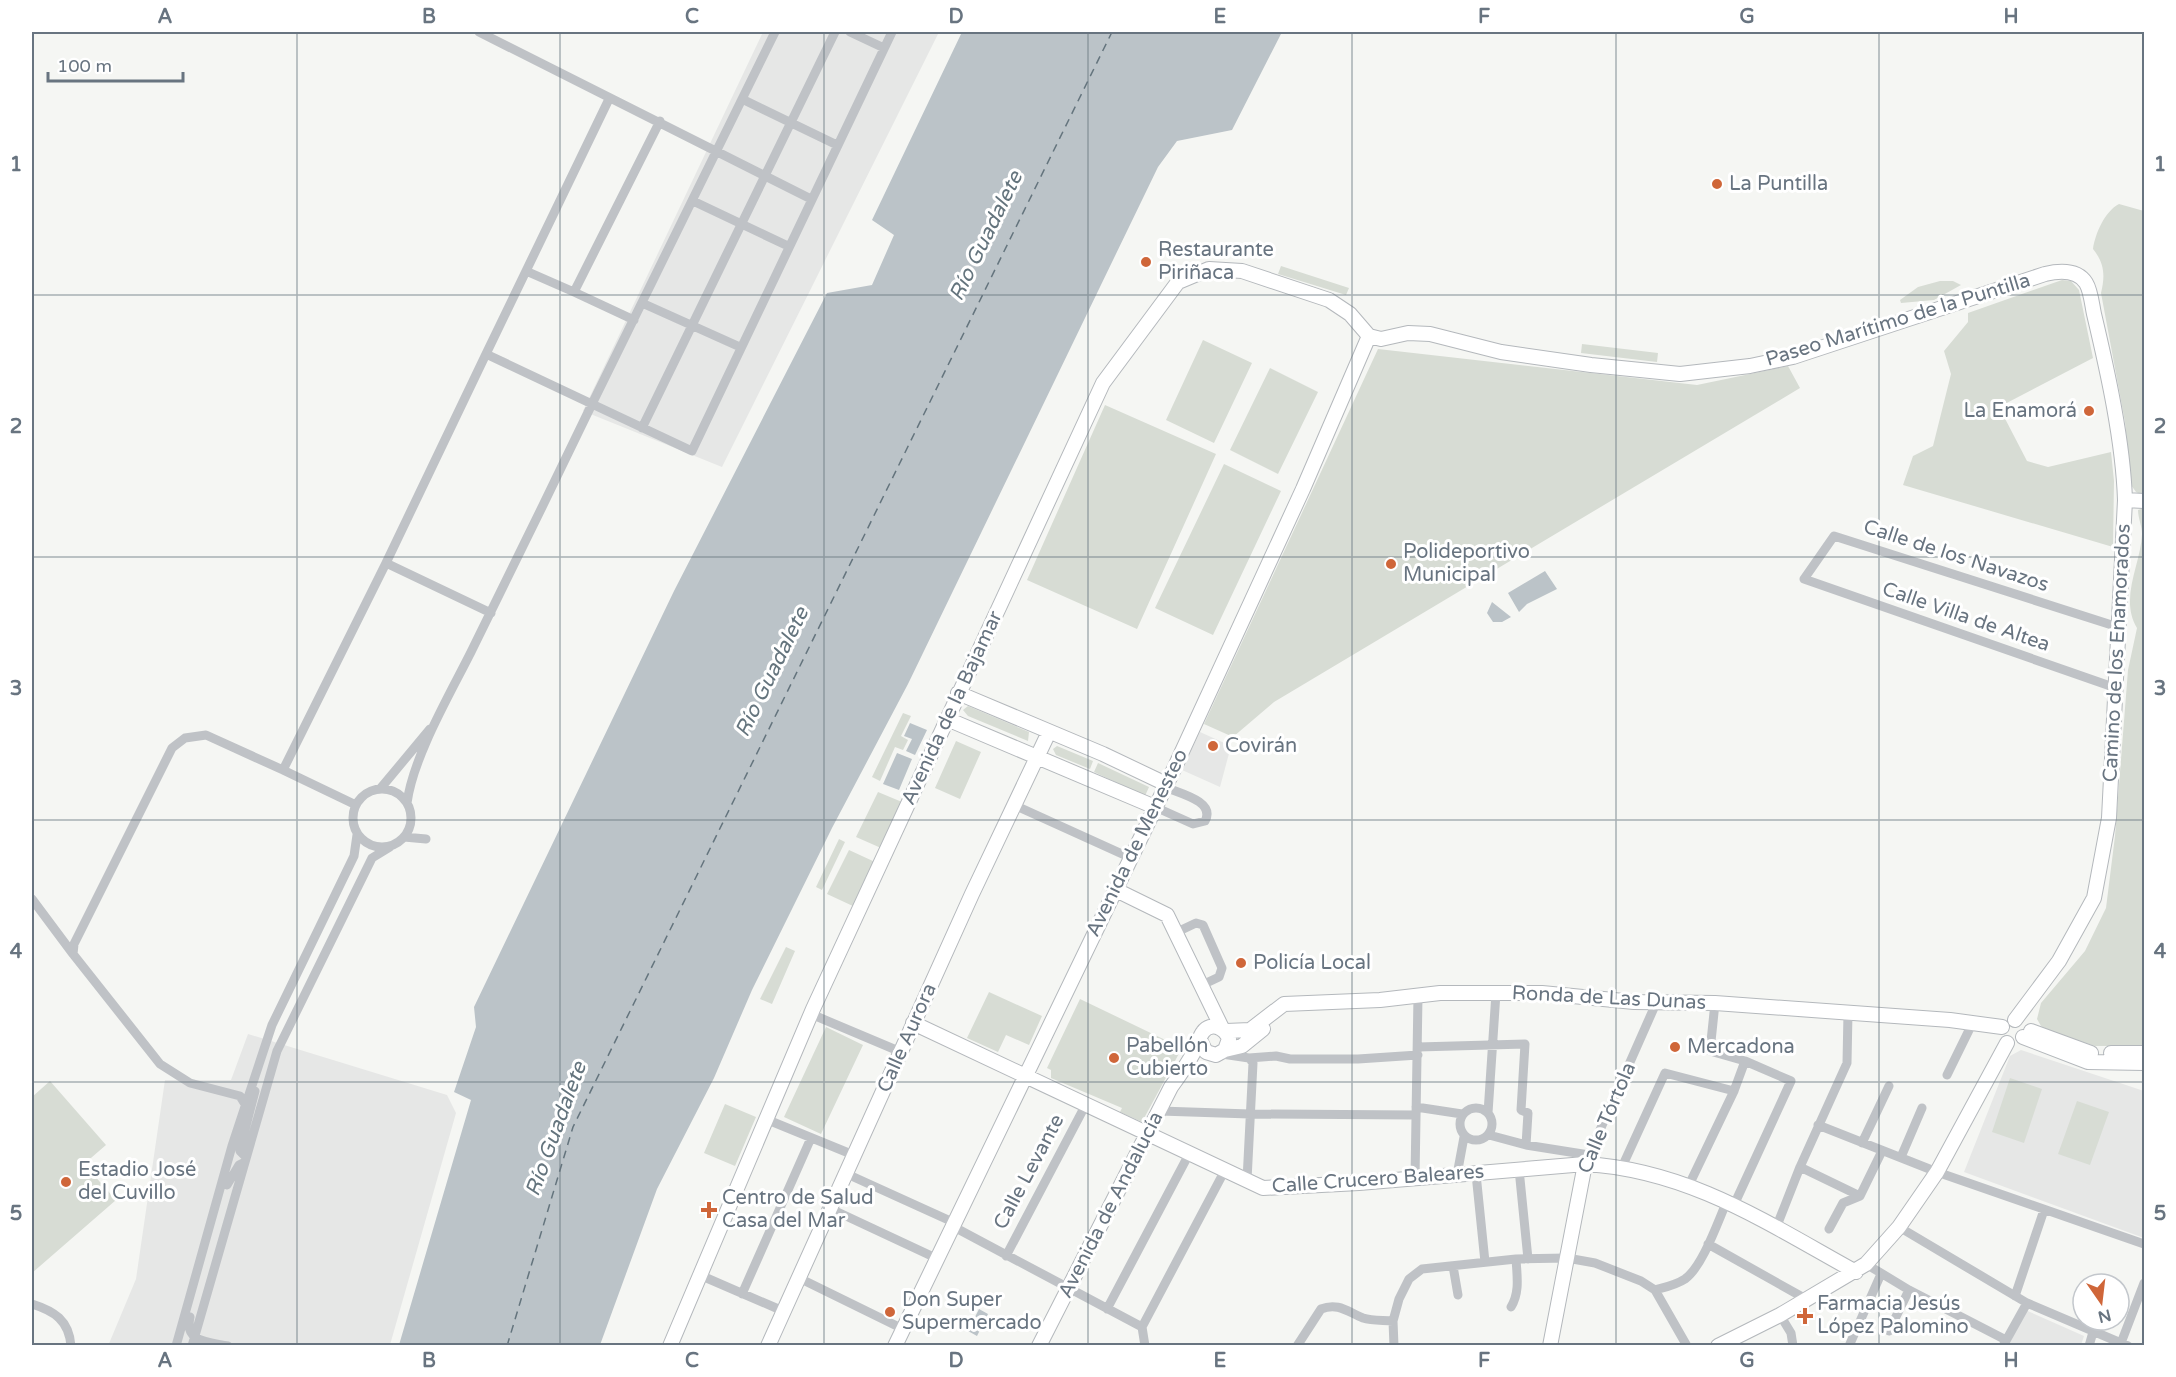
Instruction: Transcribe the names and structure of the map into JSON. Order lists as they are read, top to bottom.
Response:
{
  "streets": {
    "street": [
      "Paseo Marítimo de la Puntilla",
      "Calle de los Navazos",
      "Calle Villa de Altea",
      "Camino de los Enamorados",
      "Avenida de la Bajamar",
      "Avenida de Menesteo",
      "Ronda de Las Dunas",
      "Calle Aurora",
      "Calle Tórtola",
      "Calle Levante",
      "Calle Crucero Baleares",
      "Avenida de Andalucía"
    ]
  },
  "crossings": [
    ["Paseo Marítimo de la Puntilla", "Camino de los Enamorados"],
    ["Paseo Marítimo de la Puntilla", "Avenida de la Bajamar"],
    ["Paseo Marítimo de la Puntilla", "Avenida de Menesteo"],
    ["Calle de los Navazos", "Calle Villa de Altea"],
    ["Calle de los Navazos", "Camino de los Enamorados"],
    ["Calle Villa de Altea", "Camino de los Enamorados"],
    ["Camino de los Enamorados", "Ronda de Las Dunas"],
    ["Avenida de la Bajamar", "Avenida de Menesteo"],
    ["Avenida de Menesteo", "Calle Crucero Baleares"],
    ["Ronda de Las Dunas", "Calle Tórtola"],
    ["Calle Aurora", "Calle Crucero Baleares"],
    ["Calle Tórtola", "Calle Crucero Baleares"],
    ["Calle Levante", "Calle Crucero Baleares"],
    ["Calle Crucero Baleares", "Avenida de Andalucía"]
  ],
  "water": ["Río Guadalete"],
  "places": {
    "other": [
      "La Puntilla",
      "Restaurante Piriñaca",
      "La Enamorá",
      "Polideportivo Municipal",
      "Covirán",
      "Policía Local",
      "Mercadona",
      "Pabellón Cubierto",
      "Estadio José del Cuvillo",
      "Don Super Supermercado"
    ],
    "health": ["Centro de Salud Casa del Mar", "Farmacia Jesús López Palomino"]
  },
  "scale_bar": "100 m",
  "north": "bottom",
  "grid": {
    "columns": [
      "A",
      "B",
      "C",
      "D",
      "E",
      "F",
      "G",
      "H"
    ],
    "rows": [
      "1",
      "2",
      "3",
      "4",
      "5"
    ]
  }
}
